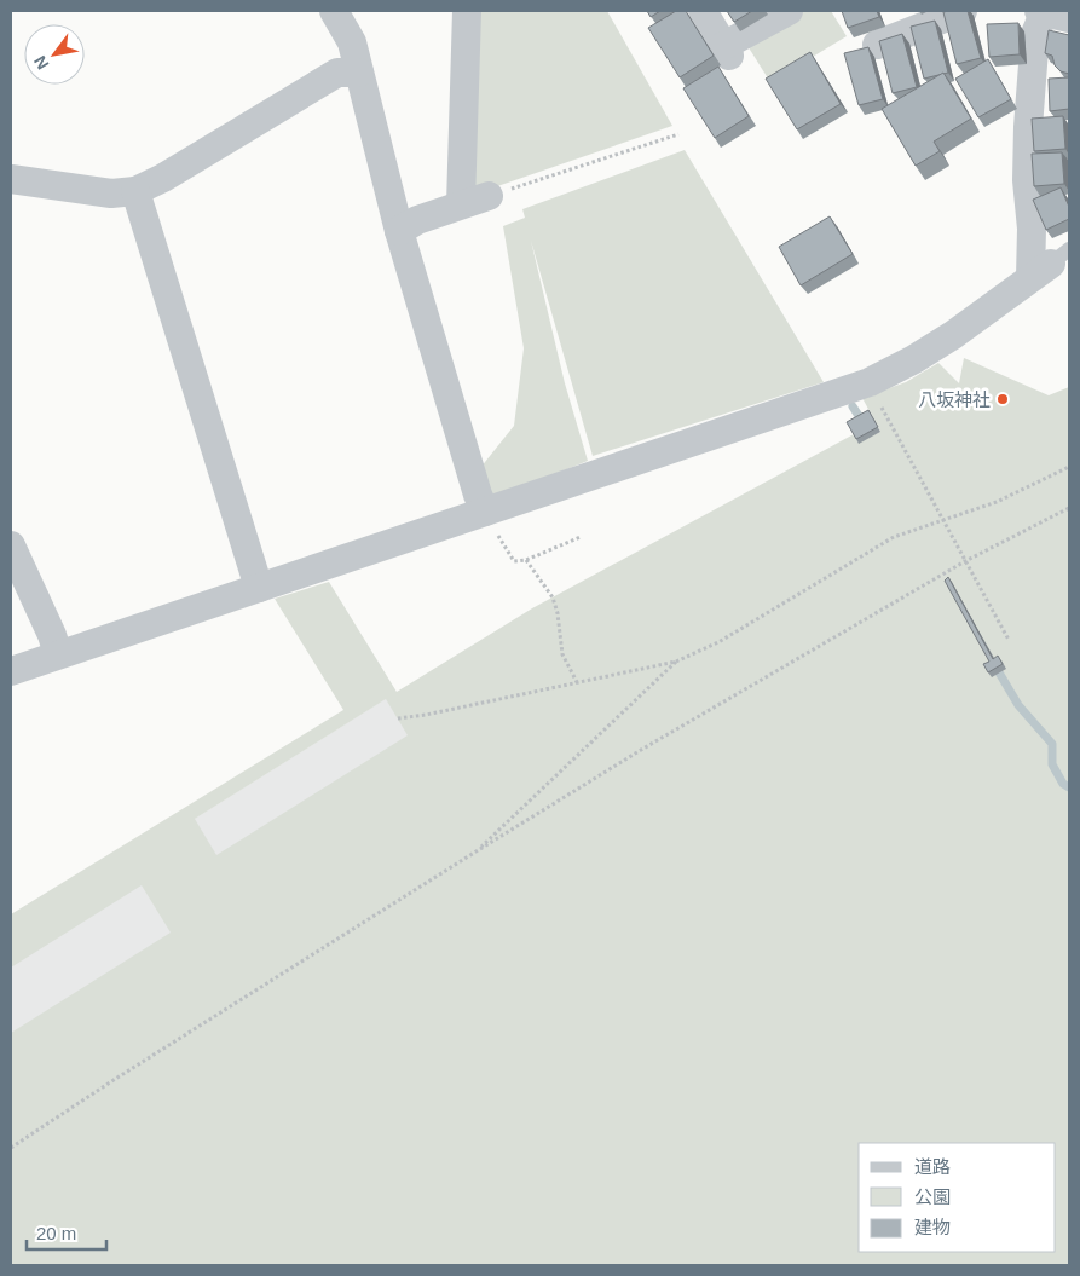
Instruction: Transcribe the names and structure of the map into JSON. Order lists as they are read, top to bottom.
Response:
{
  "places": ["八坂神社"],
  "legend": ["道路", "公園", "建物"],
  "scale_bar": "20 m",
  "north": "bottom left"
}
